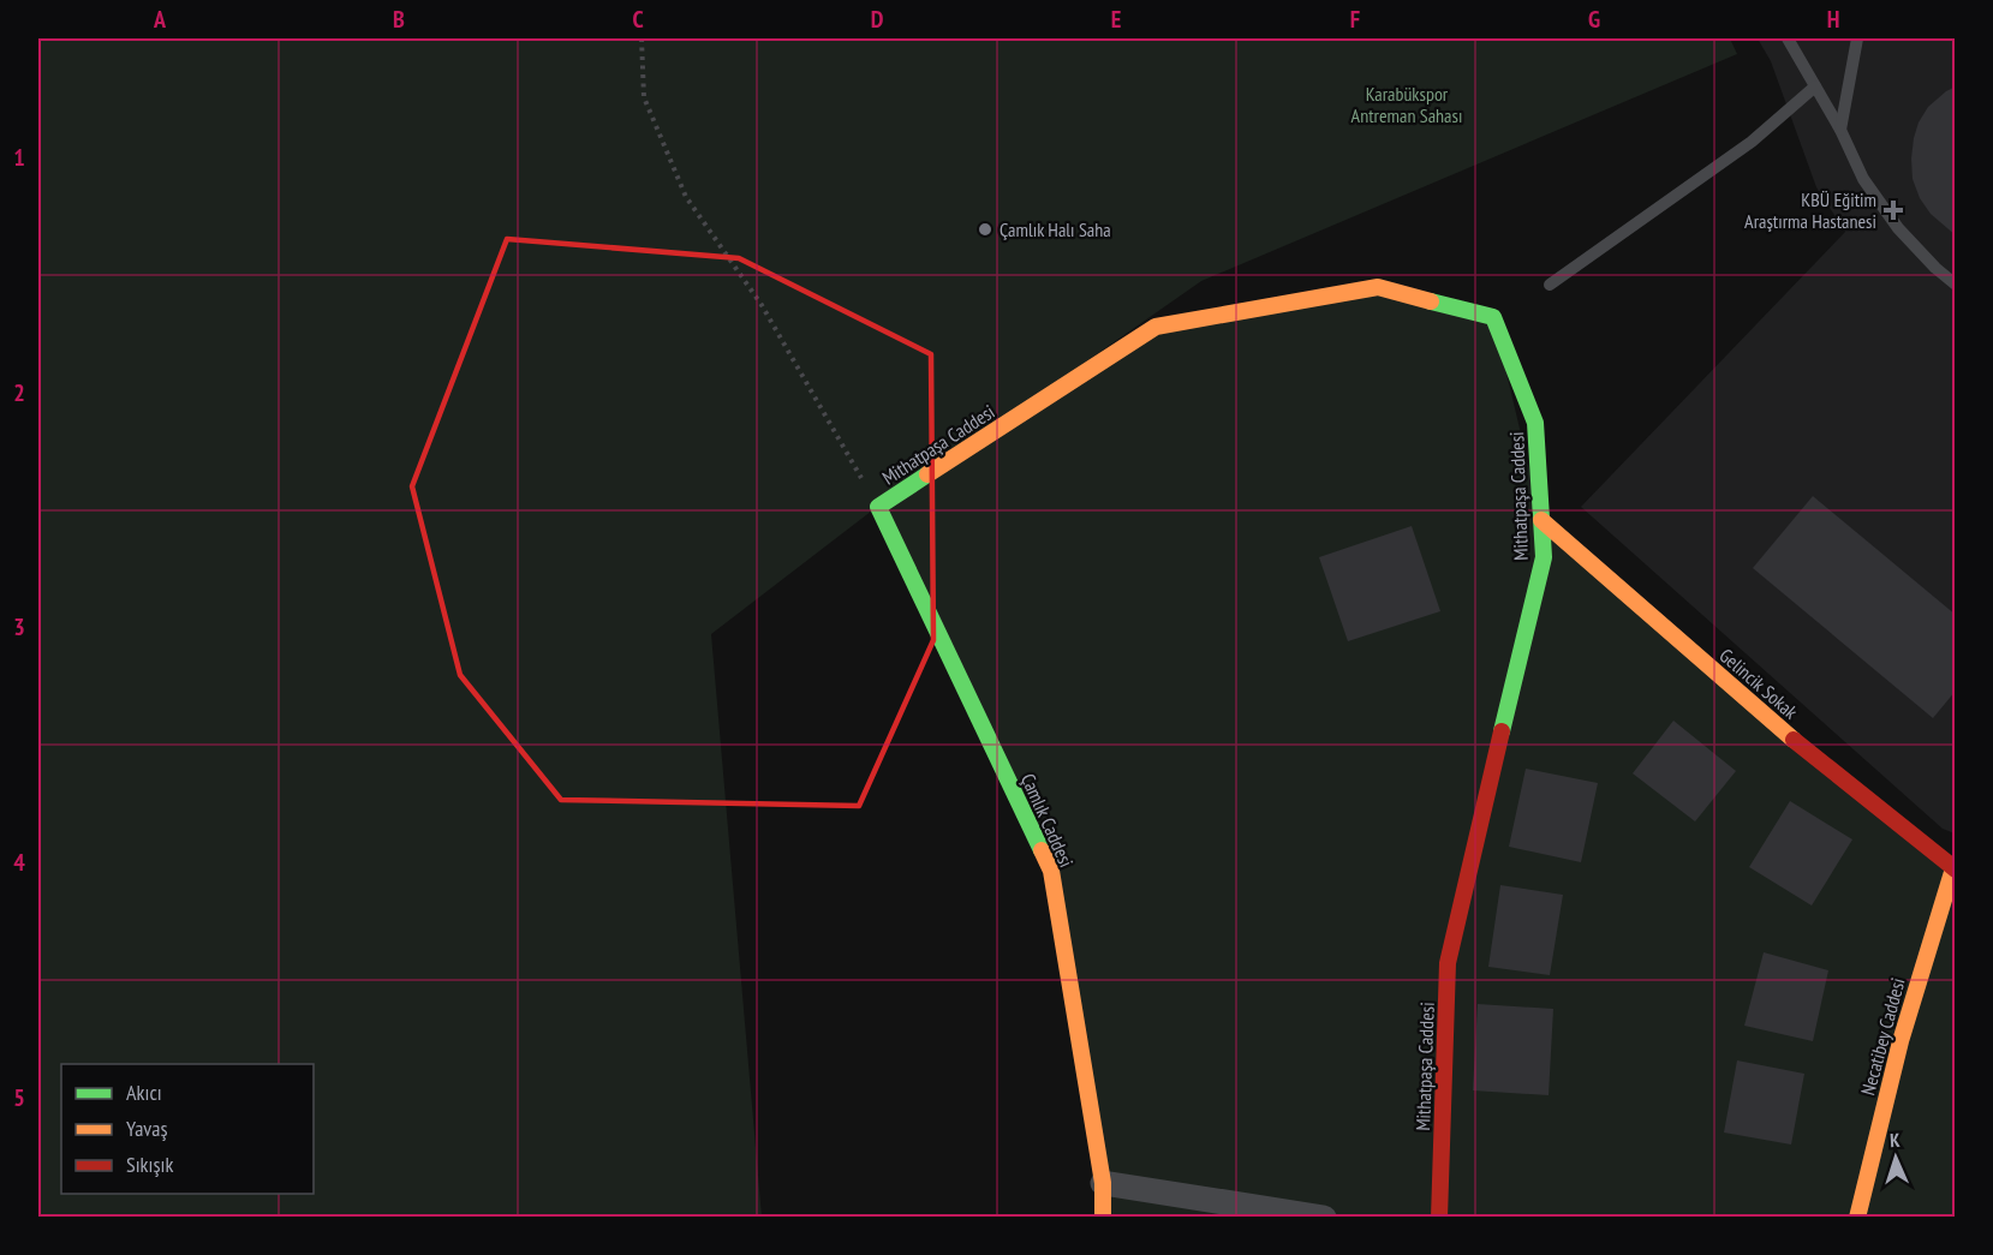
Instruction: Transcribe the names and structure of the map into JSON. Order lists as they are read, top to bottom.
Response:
{
  "streets": {
    "street": [
      "Mithatpaşa Caddesi",
      "Gelincik Sokak",
      "Çamlık Caddesi",
      "Necatibey Caddesi"
    ]
  },
  "crossings": [
    ["Mithatpaşa Caddesi", "Gelincik Sokak"],
    ["Mithatpaşa Caddesi", "Çamlık Caddesi"],
    ["Gelincik Sokak", "Necatibey Caddesi"]
  ],
  "parks": ["Karabükspor Antreman Sahası"],
  "places": {
    "health": ["KBÜ Eğitim Araştırma Hastanesi"],
    "other": ["Çamlık Halı Saha"]
  },
  "legend": ["Akıcı", "Yavaş", "Sıkışık"],
  "north": "top",
  "grid": {
    "columns": [
      "A",
      "B",
      "C",
      "D",
      "E",
      "F",
      "G",
      "H"
    ],
    "rows": [
      "1",
      "2",
      "3",
      "4",
      "5"
    ]
  }
}
